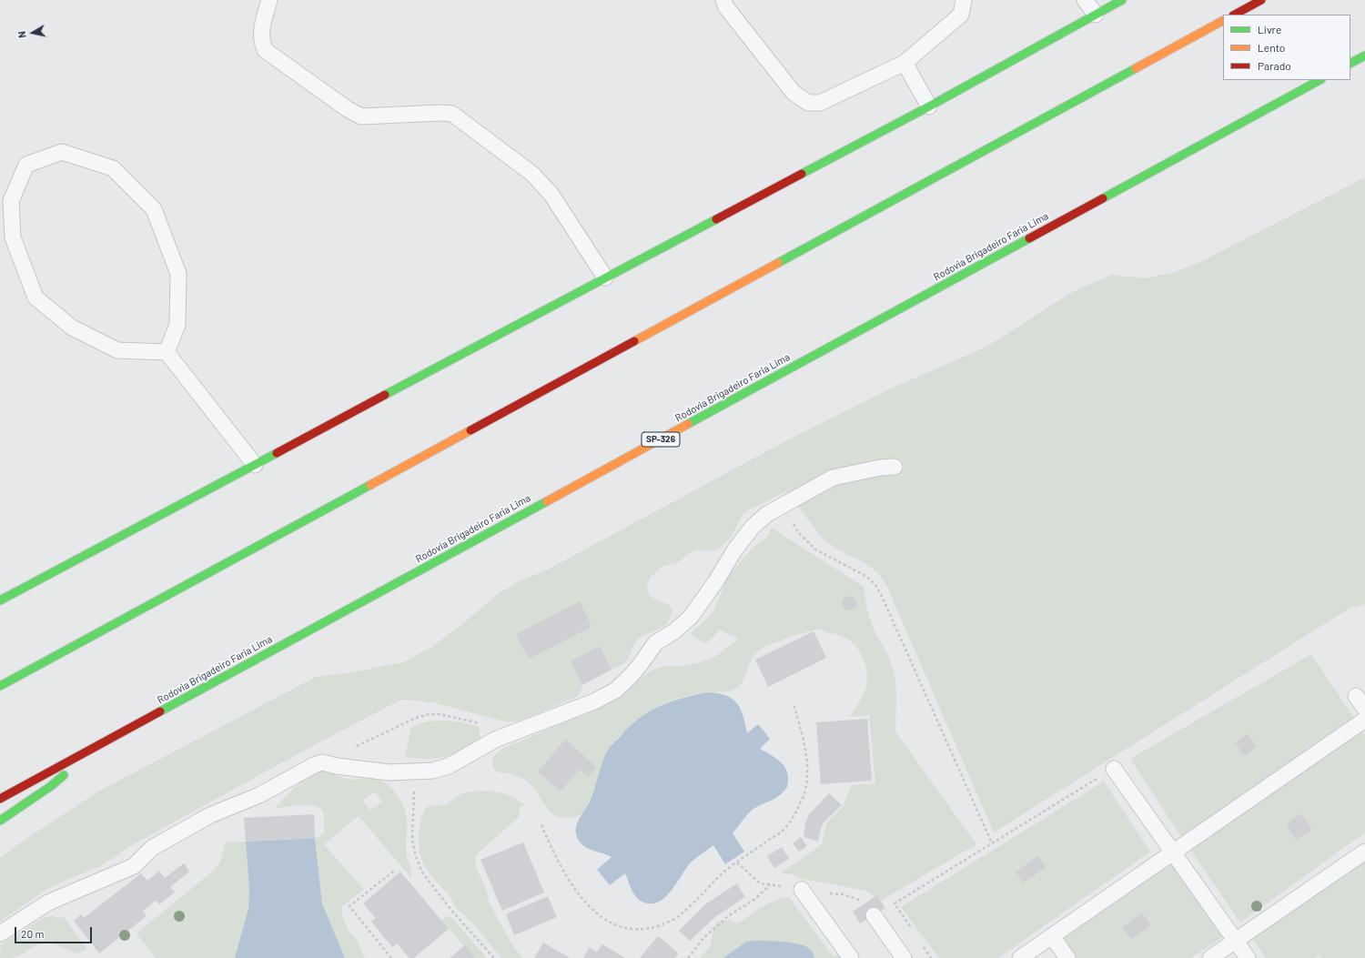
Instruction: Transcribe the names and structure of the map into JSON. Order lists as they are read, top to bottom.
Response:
{
  "streets": {
    "main road": ["Rodovia Brigadeiro Faria Lima", "SP-326"]
  },
  "legend": ["Livre", "Lento", "Parado"],
  "scale_bar": "20 m",
  "north": "left"
}
